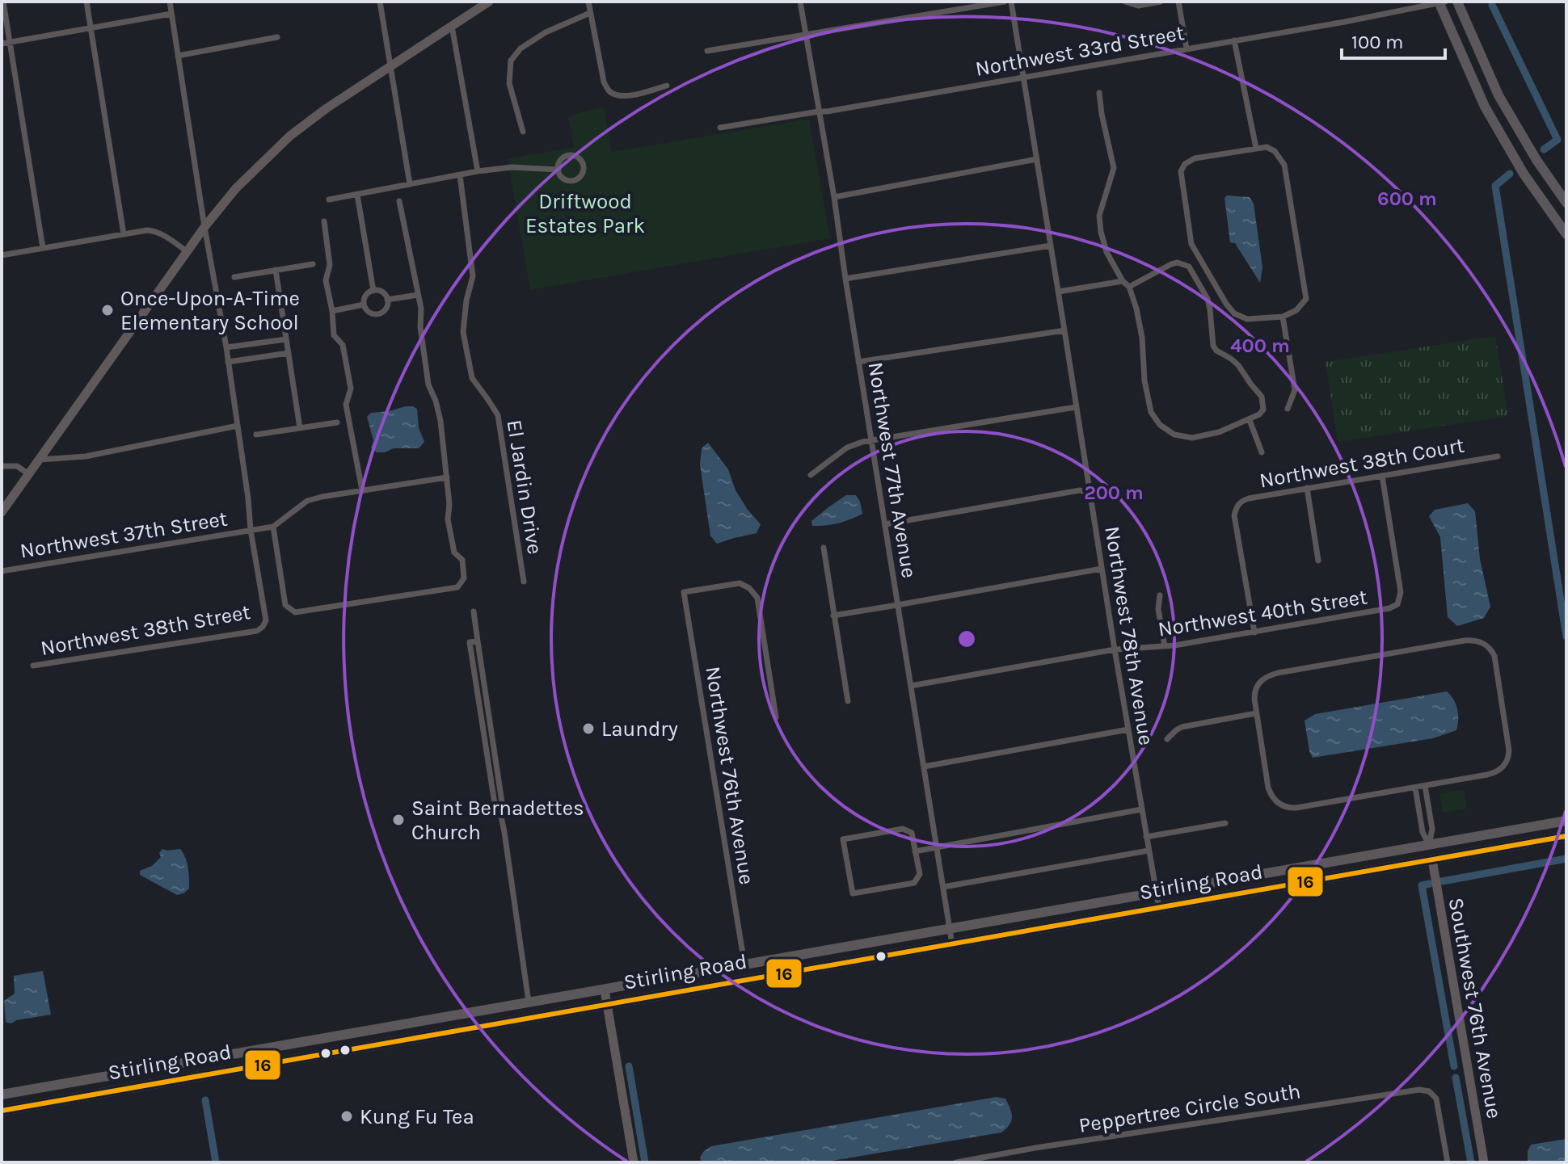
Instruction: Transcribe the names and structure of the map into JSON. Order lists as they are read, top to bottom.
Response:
{
  "streets": {
    "main road": ["Stirling Road", "Southwest 76th Avenue"],
    "street": [
      "Northwest 33rd Street",
      "Northwest 38th Court",
      "Northwest 77th Avenue",
      "El Jardin Drive",
      "Northwest 37th Street",
      "Northwest 40th Street",
      "Northwest 38th Street",
      "Northwest 78th Avenue",
      "Northwest 76th Avenue",
      "Peppertree Circle South"
    ]
  },
  "crossings": [
    ["Northwest 33rd Street", "Northwest 77th Avenue"],
    ["Northwest 33rd Street", "Northwest 78th Avenue"],
    ["Northwest 38th Court", "Northwest 40th Street"],
    ["Northwest 77th Avenue", "Northwest 40th Street"],
    ["Northwest 77th Avenue", "Stirling Road"],
    ["Northwest 37th Street", "Northwest 38th Street"],
    ["Northwest 40th Street", "Northwest 78th Avenue"],
    ["Northwest 78th Avenue", "Stirling Road"],
    ["Northwest 76th Avenue", "Stirling Road"],
    ["Stirling Road", "Southwest 76th Avenue"]
  ],
  "parks": ["Driftwood Estates Park"],
  "places": [
    "Once-Upon-A-Time Elementary School",
    "Laundry",
    "Saint Bernadettes Church",
    "Kung Fu Tea"
  ],
  "lines": ["transit line 16"],
  "scale_bar": "100 m",
  "rings": ["600 m", "400 m", "200 m"]
}
